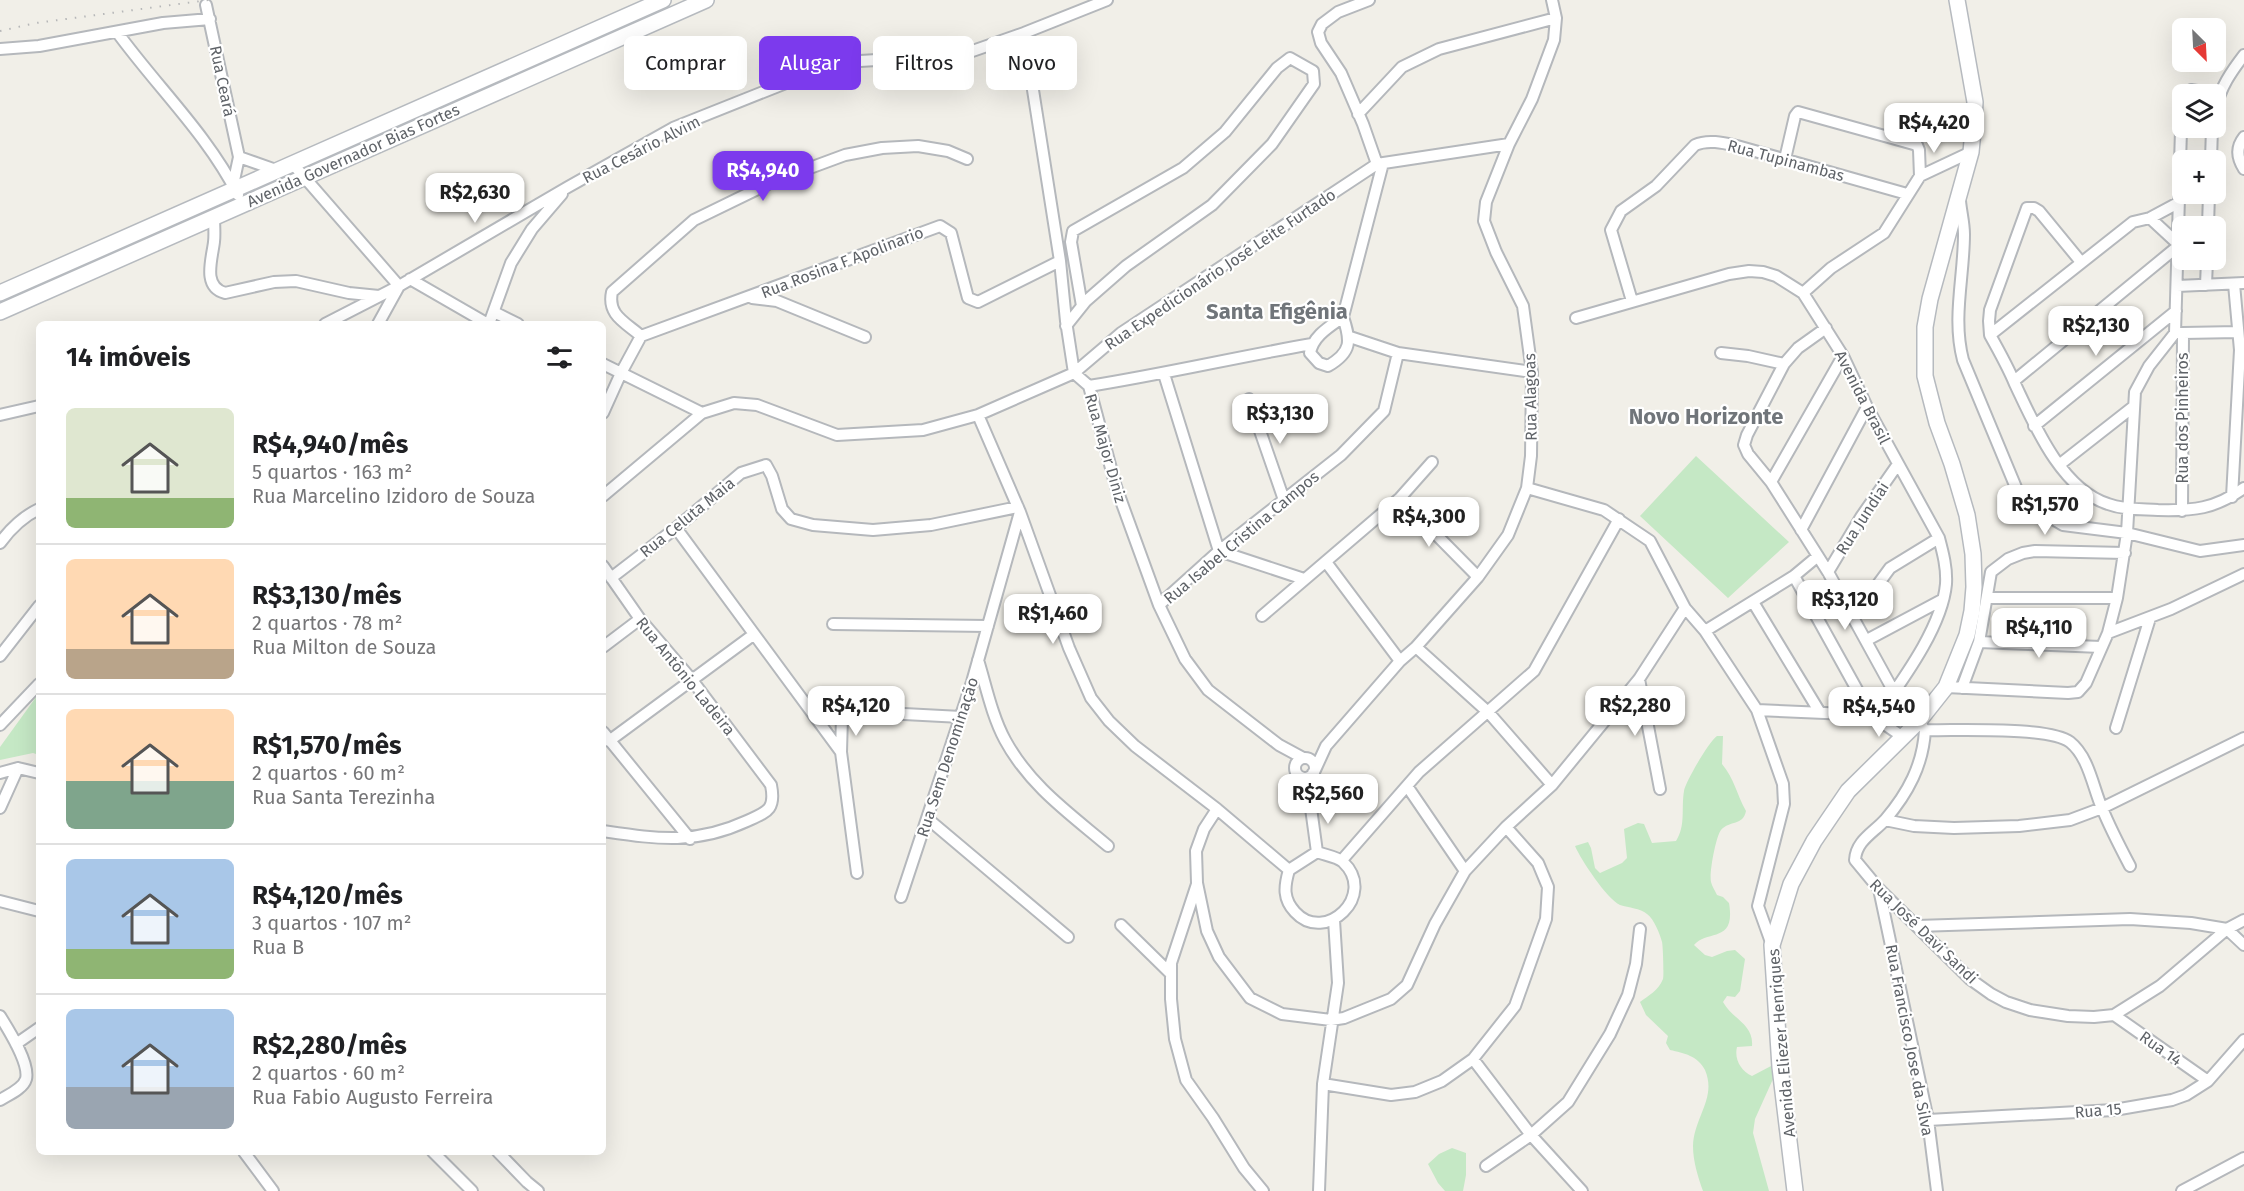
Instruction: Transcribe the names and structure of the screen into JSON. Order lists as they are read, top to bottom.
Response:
{
  "streets": {
    "main road": ["Avenida Governador Bias Fortes", "Avenida Eliezer Henriques"],
    "street": [
      "Rua Ceará",
      "Rua Cesário Alvim",
      "Rua Tupinambas",
      "Rua Rosina F Apolinario",
      "Rua Expedicionário José Leite Furtado",
      "Rua Alagoas",
      "Avenida Brasil",
      "Rua dos Pinheiros",
      "Rua Major Diniz",
      "Rua Celuta Maia",
      "Rua Jundiai",
      "Rua Isabel Cristina Campos",
      "Rua Antônio Ladeira",
      "Rua Sem Denominação",
      "Rua José Davi Sandi",
      "Rua Francisco Jose da Silva",
      "Rua 14",
      "Rua 15"
    ]
  },
  "crossings": [
    ["Rua Ceará", "Avenida Governador Bias Fortes"],
    ["Rua Cesário Alvim", "Rua Major Diniz"],
    ["Rua Tupinambas", "Avenida Brasil"],
    ["Rua Rosina F Apolinario", "Rua Major Diniz"],
    ["Rua Expedicionário José Leite Furtado", "Rua Major Diniz"],
    ["Rua Alagoas", "Rua Major Diniz"],
    ["Avenida Brasil", "Rua Jundiai"],
    ["Rua Major Diniz", "Rua Isabel Cristina Campos"],
    ["Rua Celuta Maia", "Rua Antônio Ladeira"],
    ["Rua Celuta Maia", "Rua Sem Denominação"],
    ["Rua José Davi Sandi", "Rua Francisco Jose da Silva"],
    ["Rua José Davi Sandi", "Rua 14"],
    ["Rua Francisco Jose da Silva", "Rua 15"],
    ["Rua 14", "Rua 15"]
  ],
  "districts": ["Santa Efigênia", "Novo Horizonte"],
  "north": "bottom right",
  "page": {
    "map_buttons": ["+", "−"],
    "chip": [
      "Comprar",
      "Alugar",
      "Filtros",
      "Novo"
    ],
    "price": [
      "R$4,420",
      "R$4,940",
      "R$2,630",
      "R$2,130",
      "R$3,130",
      "R$1,570",
      "R$4,300",
      "R$3,120",
      "R$1,460",
      "R$4,110",
      "R$4,120",
      "R$2,280",
      "R$4,540",
      "R$2,560"
    ],
    "heading": "14 imóveis",
    "list": [
      {
        "name": "R$4,940/mês",
        "note": "5 quartos · 163 m² · Rua Marcelino Izidoro de Souza"
      },
      {
        "name": "R$3,130/mês",
        "note": "2 quartos · 78 m² · Rua Milton de Souza"
      },
      {
        "name": "R$1,570/mês",
        "note": "2 quartos · 60 m² · Rua Santa Terezinha"
      },
      {
        "name": "R$4,120/mês",
        "note": "3 quartos · 107 m² · Rua B"
      },
      {
        "name": "R$2,280/mês",
        "note": "2 quartos · 60 m² · Rua Fabio Augusto Ferreira"
      }
    ]
  }
}
